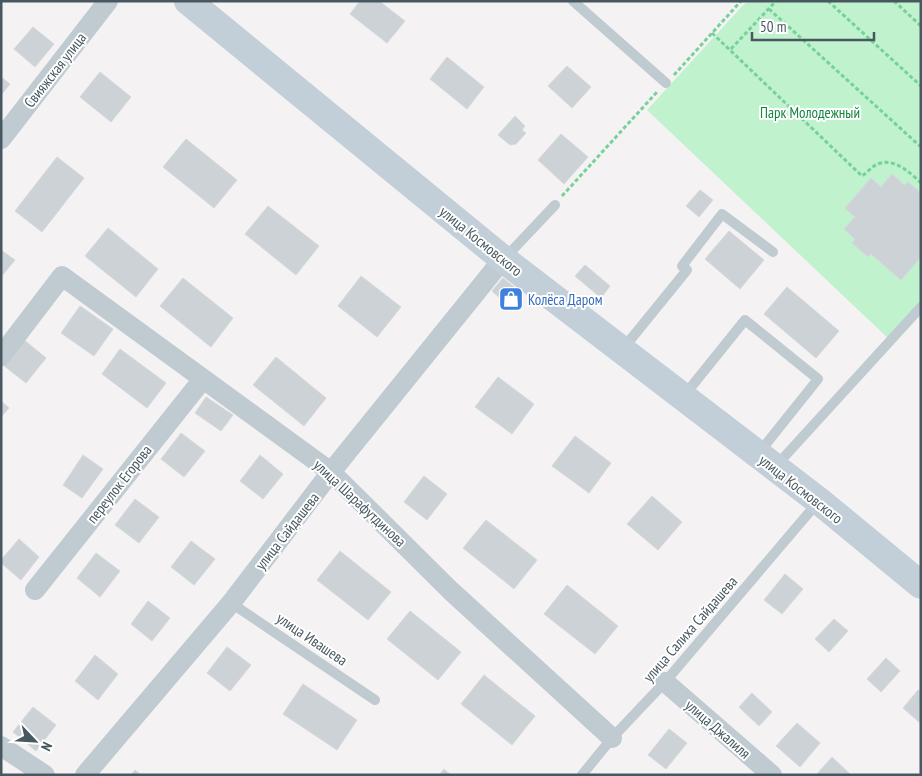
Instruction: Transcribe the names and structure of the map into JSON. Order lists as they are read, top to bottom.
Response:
{
  "streets": {
    "main road": ["улица Космовского"],
    "street": [
      "Свияжская улица",
      "переулок Егорова",
      "улица Шарафутдинова",
      "улица Сайдашева",
      "улица Джалиля"
    ],
    "lane": ["улица Салиха Сайдашева", "улица Ивашева"]
  },
  "crossings": [
    ["улица Космовского", "улица Сайдашева"],
    ["улица Космовского", "улица Салиха Сайдашева"],
    ["переулок Егорова", "улица Шарафутдинова"],
    ["улица Шарафутдинова", "улица Сайдашева"],
    ["улица Шарафутдинова", "улица Салиха Сайдашева"],
    ["улица Сайдашева", "улица Ивашева"],
    ["улица Салиха Сайдашева", "улица Джалиля"]
  ],
  "parks": ["Парк Молодежный"],
  "places": {
    "shop": ["Колёса Даром"]
  },
  "scale_bar": "50 m",
  "north": "bottom right"
}
